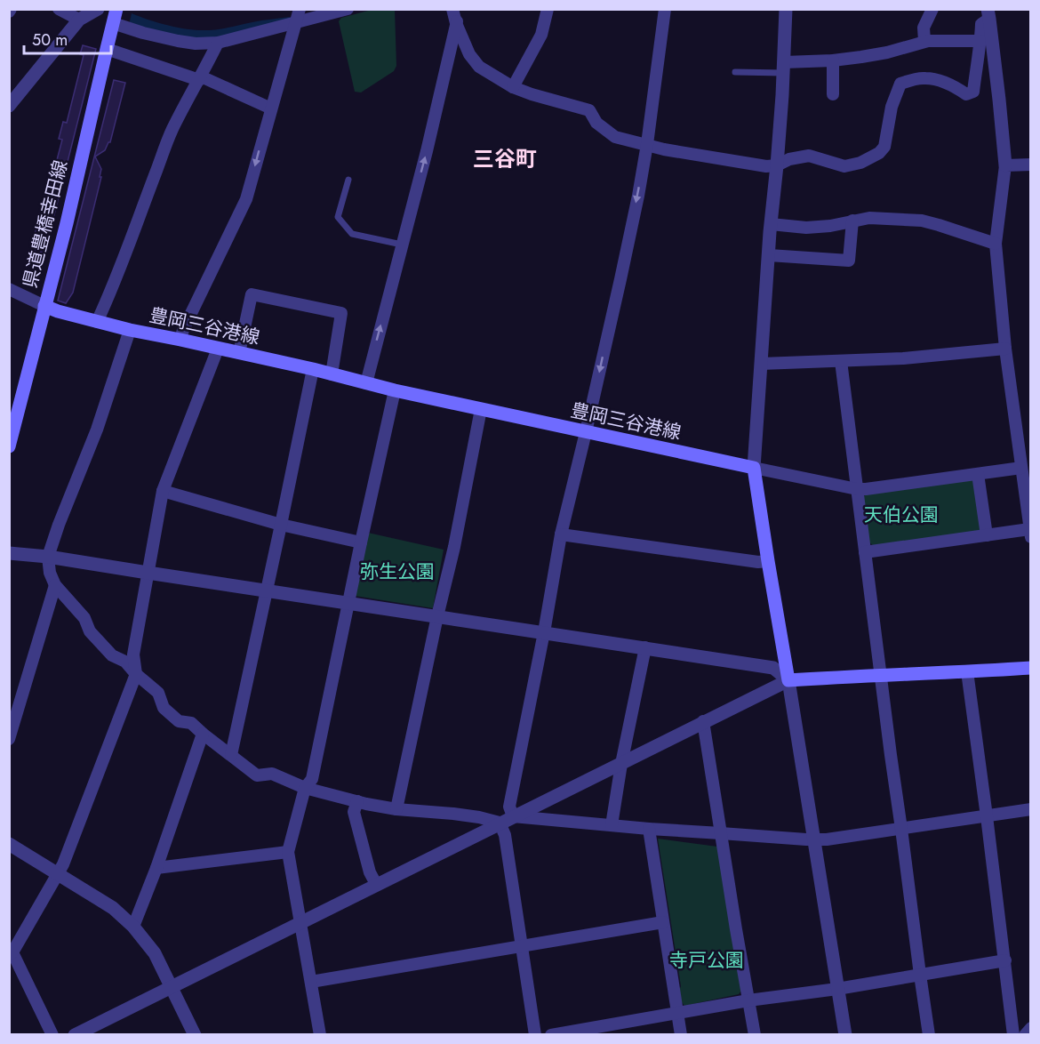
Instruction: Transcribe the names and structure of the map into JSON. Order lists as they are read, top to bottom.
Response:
{
  "streets": {
    "main road": ["県道豊橋幸田線", "豊岡三谷港線"]
  },
  "crossings": [
    ["県道豊橋幸田線", "豊岡三谷港線"]
  ],
  "districts": ["三谷町"],
  "parks": ["天伯公園", "弥生公園", "寺戸公園"],
  "scale_bar": "50 m"
}
